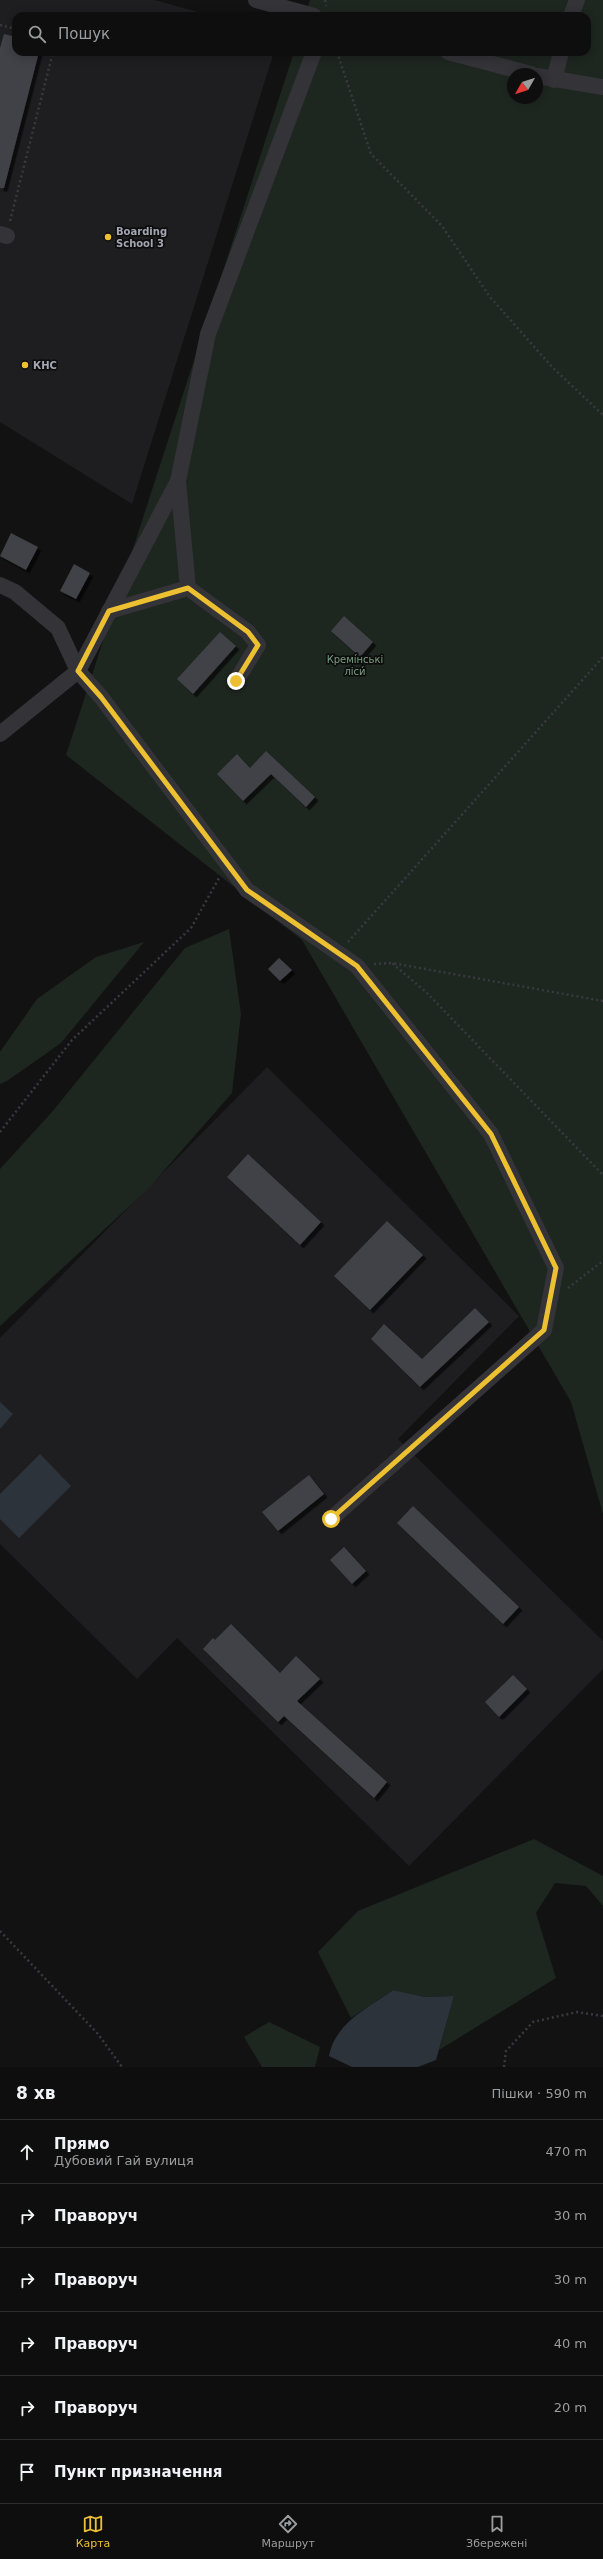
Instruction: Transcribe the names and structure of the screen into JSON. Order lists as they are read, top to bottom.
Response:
{
  "parks": ["Кремі́нські ліси́"],
  "places": ["Boarding School 3", "КНС"],
  "north": "bottom left",
  "page": {
    "search": "Пошук",
    "heading": ["8 хв", "Пішки · 590 m"],
    "list": [
      ["Прямо", "Дубовий Гай вулиця", "470 m"],
      ["Праворуч", "30 m"],
      ["Праворуч", "30 m"],
      ["Праворуч", "40 m"],
      ["Праворуч", "20 m"],
      "Пункт призначення"
    ],
    "nav": ["Карта", "Маршрут", "Збережені"]
  }
}
